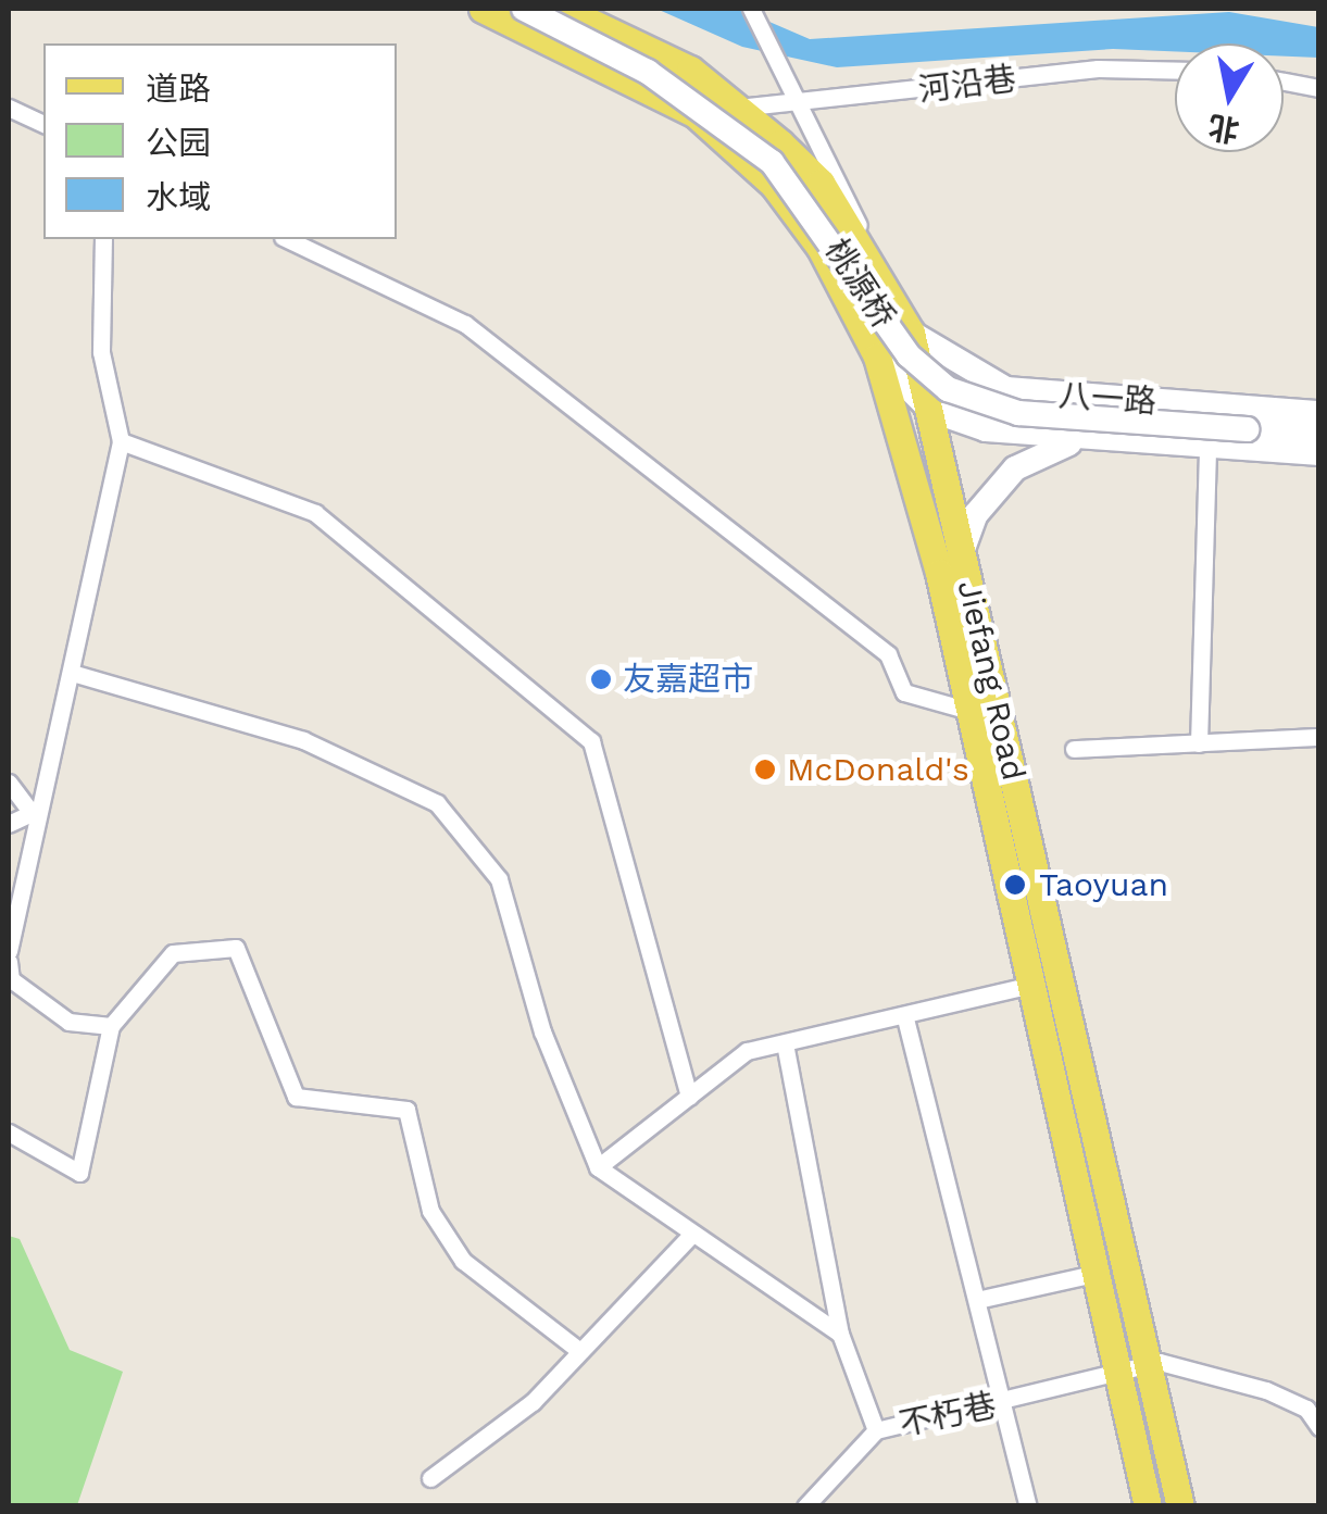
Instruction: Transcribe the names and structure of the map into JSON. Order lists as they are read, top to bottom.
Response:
{
  "streets": {
    "main road": ["桃源桥", "八一路", "Jiefang Road"],
    "street": ["河沿巷", "不朽巷"]
  },
  "crossings": [
    ["河沿巷", "Jiefang Road"],
    ["八一路", "Jiefang Road"],
    ["Jiefang Road", "不朽巷"]
  ],
  "places": ["友嘉超市", "McDonald's", "Taoyuan"],
  "legend": ["道路", "公园", "水域"],
  "north": "bottom"
}
